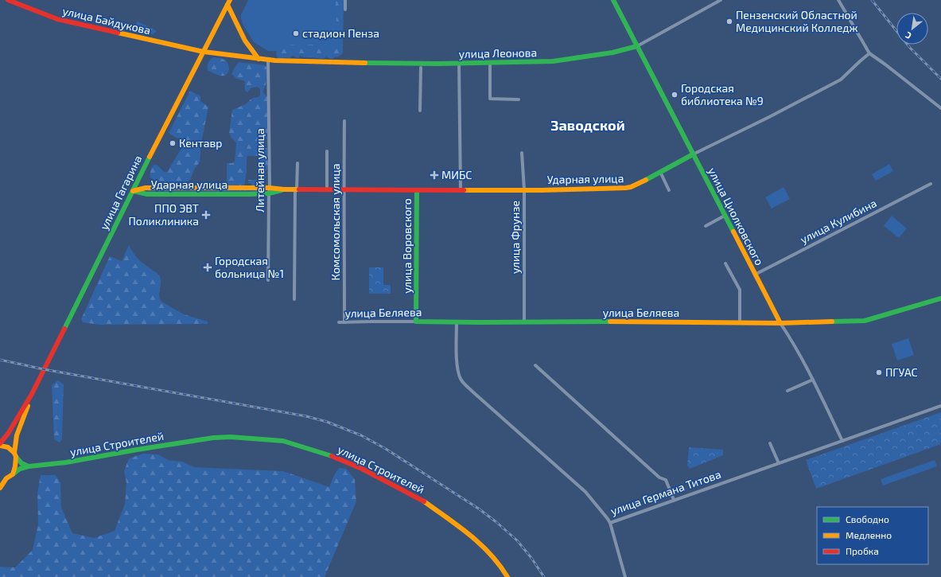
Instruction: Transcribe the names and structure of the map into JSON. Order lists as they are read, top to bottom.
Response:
{
  "streets": {
    "main road": [
      "улица Байдукова",
      "улица Леонова",
      "Ударная улица",
      "улица Гагарина",
      "улица Циолковского",
      "улица Воровского",
      "улица Беляева",
      "улица Строителей"
    ],
    "street": [
      "Литейная улица",
      "улица Кулибина",
      "Комсомольская улица",
      "улица Фрунзе",
      "улица Германа Титова"
    ]
  },
  "crossings": [
    ["улица Байдукова", "улица Леонова"],
    ["улица Байдукова", "улица Гагарина"],
    ["улица Леонова", "Литейная улица"],
    ["улица Леонова", "улица Циолковского"],
    ["Литейная улица", "Ударная улица"],
    ["Ударная улица", "улица Гагарина"],
    ["Ударная улица", "улица Циолковского"],
    ["Ударная улица", "Комсомольская улица"],
    ["Ударная улица", "улица Фрунзе"],
    ["Ударная улица", "улица Воровского"],
    ["улица Циолковского", "улица Кулибина"],
    ["улица Циолковского", "улица Беляева"],
    ["улица Циолковского", "улица Германа Титова"],
    ["Комсомольская улица", "улица Беляева"],
    ["улица Фрунзе", "улица Беляева"],
    ["улица Воровского", "улица Беляева"],
    ["улица Беляева", "улица Германа Титова"]
  ],
  "districts": ["Заводской"],
  "places": {
    "other": [
      "Пензенский Областной Медицинский Колледж",
      "стадион Пенза",
      "Городская библиотека №9",
      "Кентавр",
      "ПГУАС"
    ],
    "health": ["МИБС", "ППО ЭВТ Поликлиника", "Городская больница №1"]
  },
  "legend": ["Свободно", "Медленно", "Пробка"],
  "north": "bottom left"
}
